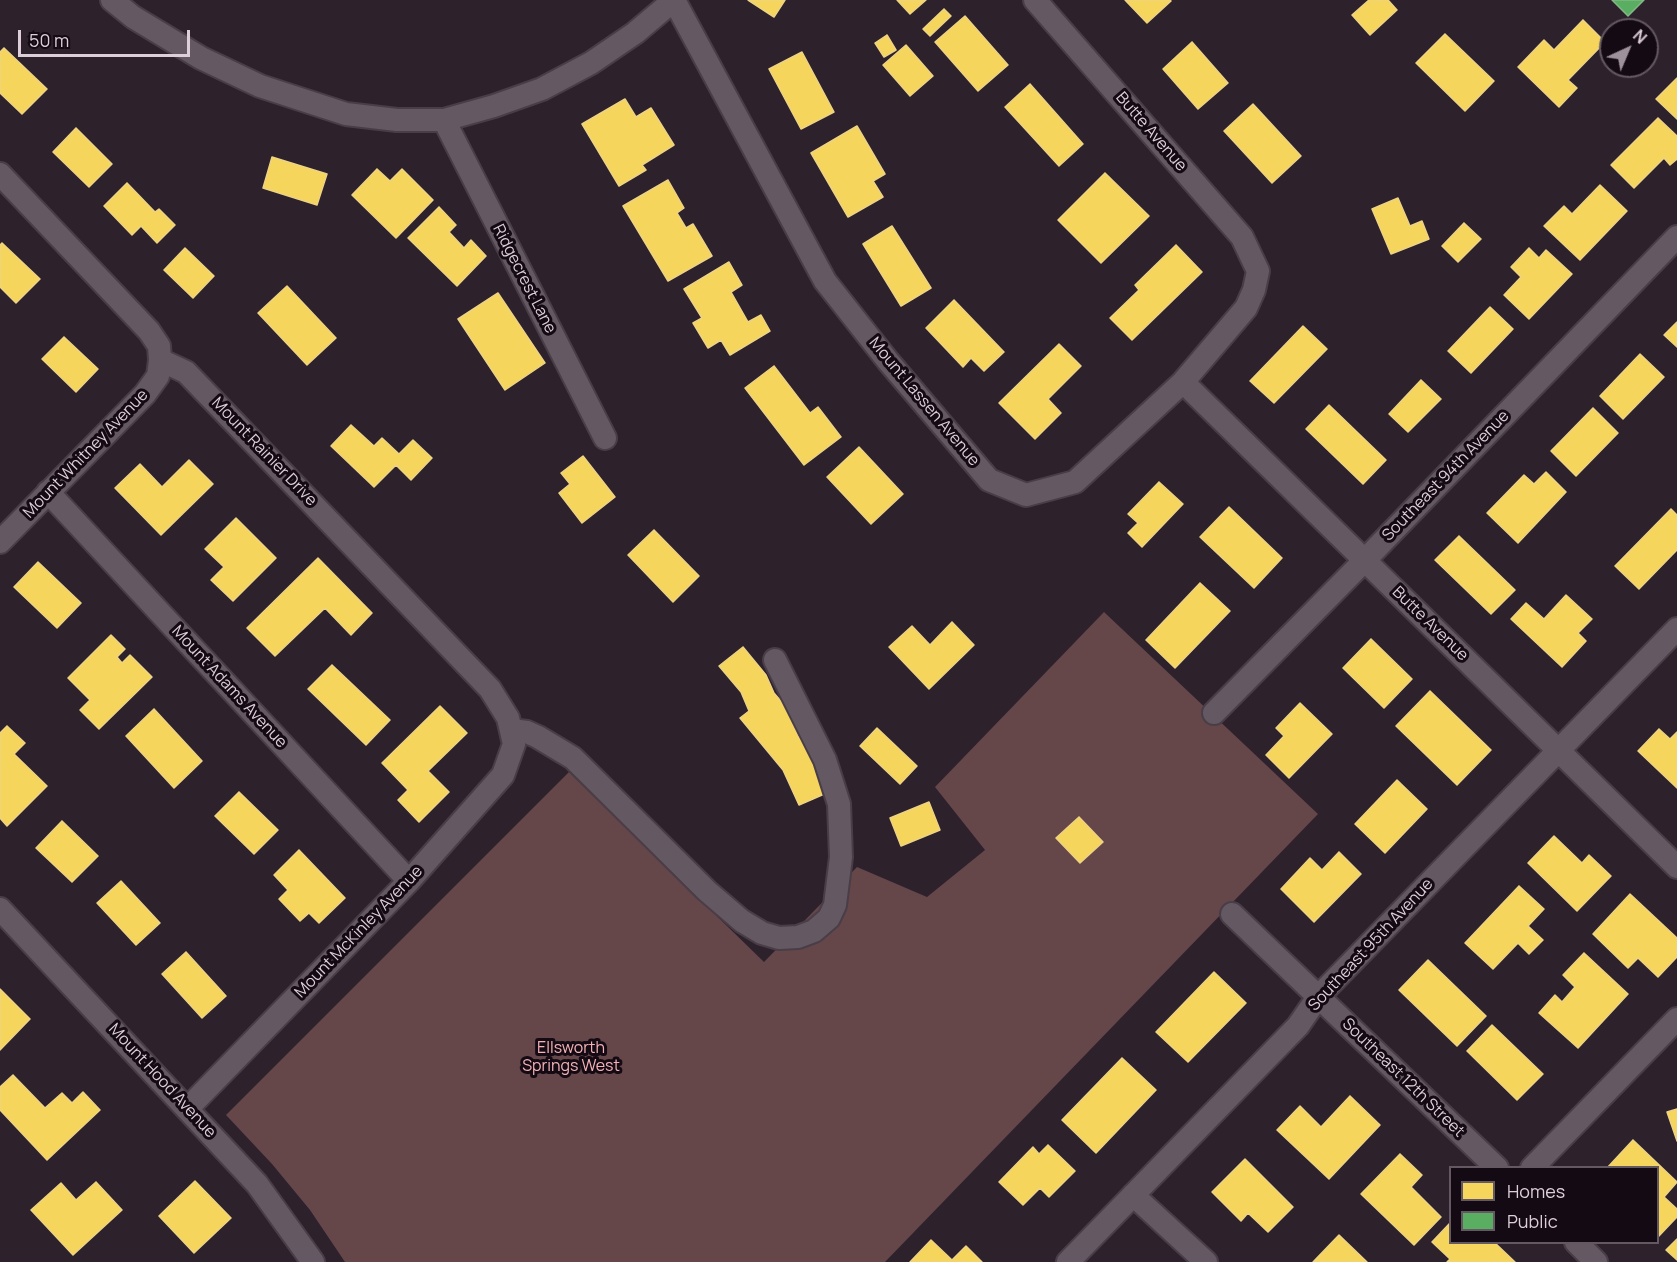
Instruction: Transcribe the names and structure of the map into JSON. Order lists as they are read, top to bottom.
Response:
{
  "streets": {
    "street": [
      "Butte Avenue",
      "Ridgecrest Lane",
      "Mount Lassen Avenue",
      "Mount Rainier Drive",
      "Mount Whitney Avenue",
      "Southeast 94th Avenue",
      "Mount Adams Avenue",
      "Mount McKinley Avenue",
      "Southeast 95th Avenue",
      "Southeast 12th Street",
      "Mount Hood Avenue"
    ]
  },
  "crossings": [
    ["Butte Avenue", "Mount Lassen Avenue"],
    ["Butte Avenue", "Southeast 94th Avenue"],
    ["Butte Avenue", "Southeast 95th Avenue"],
    ["Mount Rainier Drive", "Mount Whitney Avenue"],
    ["Mount Rainier Drive", "Mount McKinley Avenue"],
    ["Mount Whitney Avenue", "Mount Adams Avenue"],
    ["Mount Adams Avenue", "Mount McKinley Avenue"],
    ["Mount McKinley Avenue", "Mount Hood Avenue"],
    ["Southeast 95th Avenue", "Southeast 12th Street"]
  ],
  "parks": ["Ellsworth Springs West"],
  "legend": ["Homes", "Public"],
  "scale_bar": "50 m",
  "north": "top right"
}
